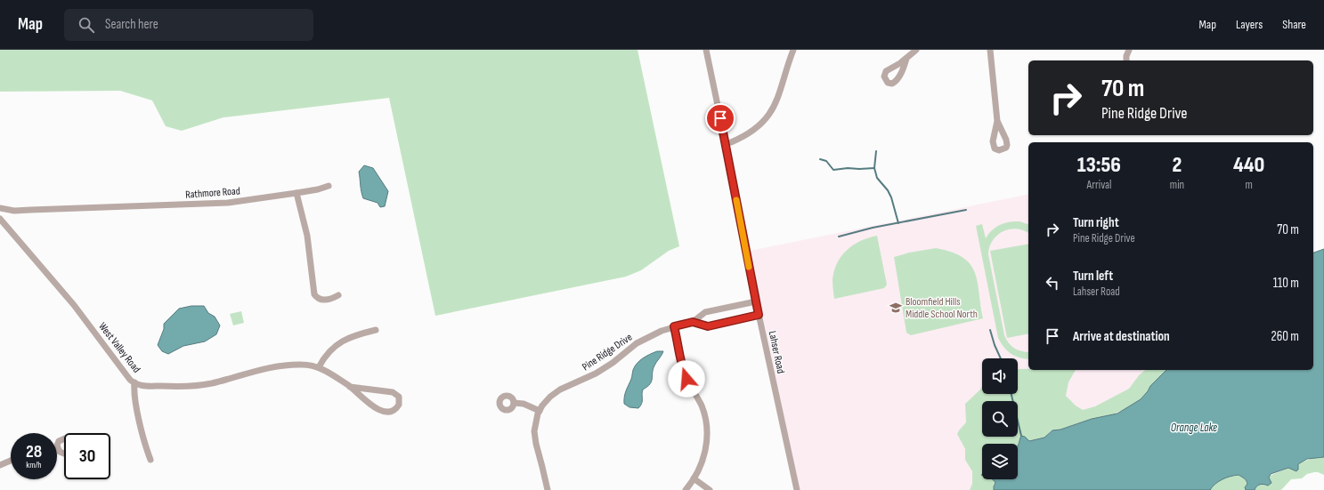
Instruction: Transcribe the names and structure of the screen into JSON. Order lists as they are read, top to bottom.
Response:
{
  "streets": {
    "street": [
      "Rathmore Road",
      "West Valley Road",
      "Pine Ridge Drive",
      "Lahser Road"
    ]
  },
  "crossings": [
    ["Pine Ridge Drive", "Lahser Road"]
  ],
  "water": ["Orange Lake"],
  "places": {
    "school or university": ["Bloomfield Hills Middle School North"]
  },
  "page": {
    "header": "Map",
    "search": "Search here",
    "nav": ["Map", "Layers", "Share"],
    "turn": ["70 m", "Pine Ridge Drive"],
    "eta": [
      "13:56",
      "Arrival",
      "2",
      "min",
      "440",
      "m"
    ],
    "list": [
      {
        "name": "Turn right",
        "note": "Pine Ridge Drive",
        "value": "70 m"
      },
      {
        "name": "Turn left",
        "note": "Lahser Road",
        "value": "110 m"
      },
      {
        "name": "Arrive at destination",
        "value": "260 m"
      }
    ],
    "speed": "28 km/h",
    "limit": "30"
  }
}
